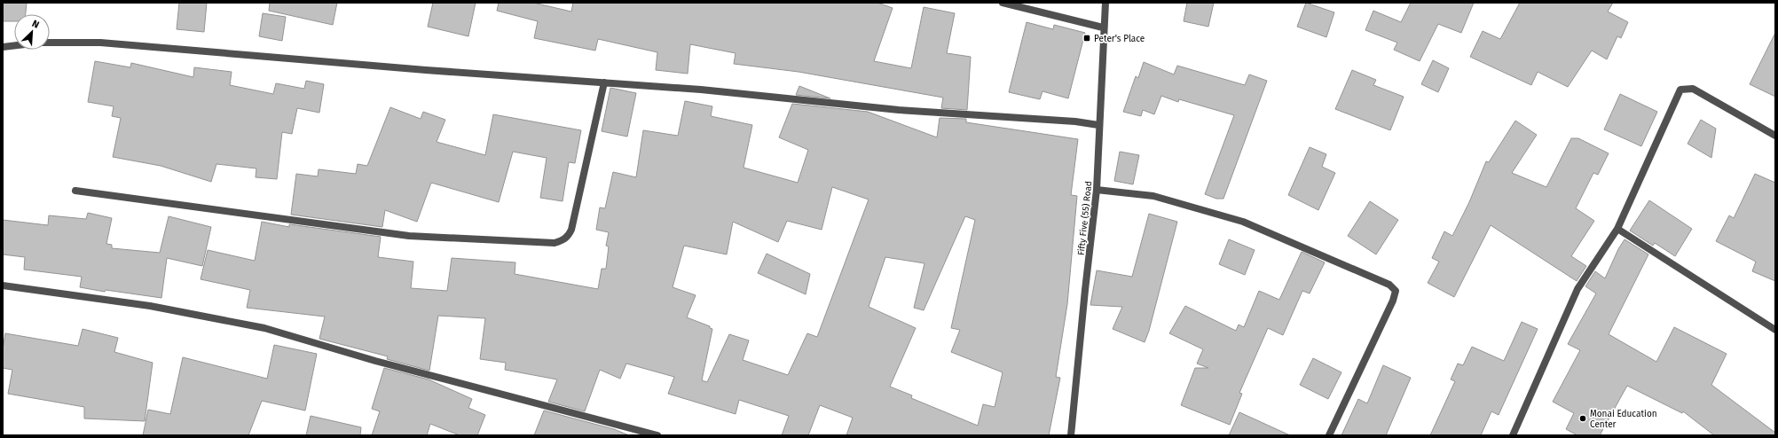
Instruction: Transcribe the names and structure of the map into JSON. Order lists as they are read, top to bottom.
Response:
{
  "streets": {
    "street": ["Fifty Five (55) Road"]
  },
  "places": {
    "transit": ["Peter's Place"],
    "other": ["Monai Education Center"]
  },
  "north": "top right"
}
